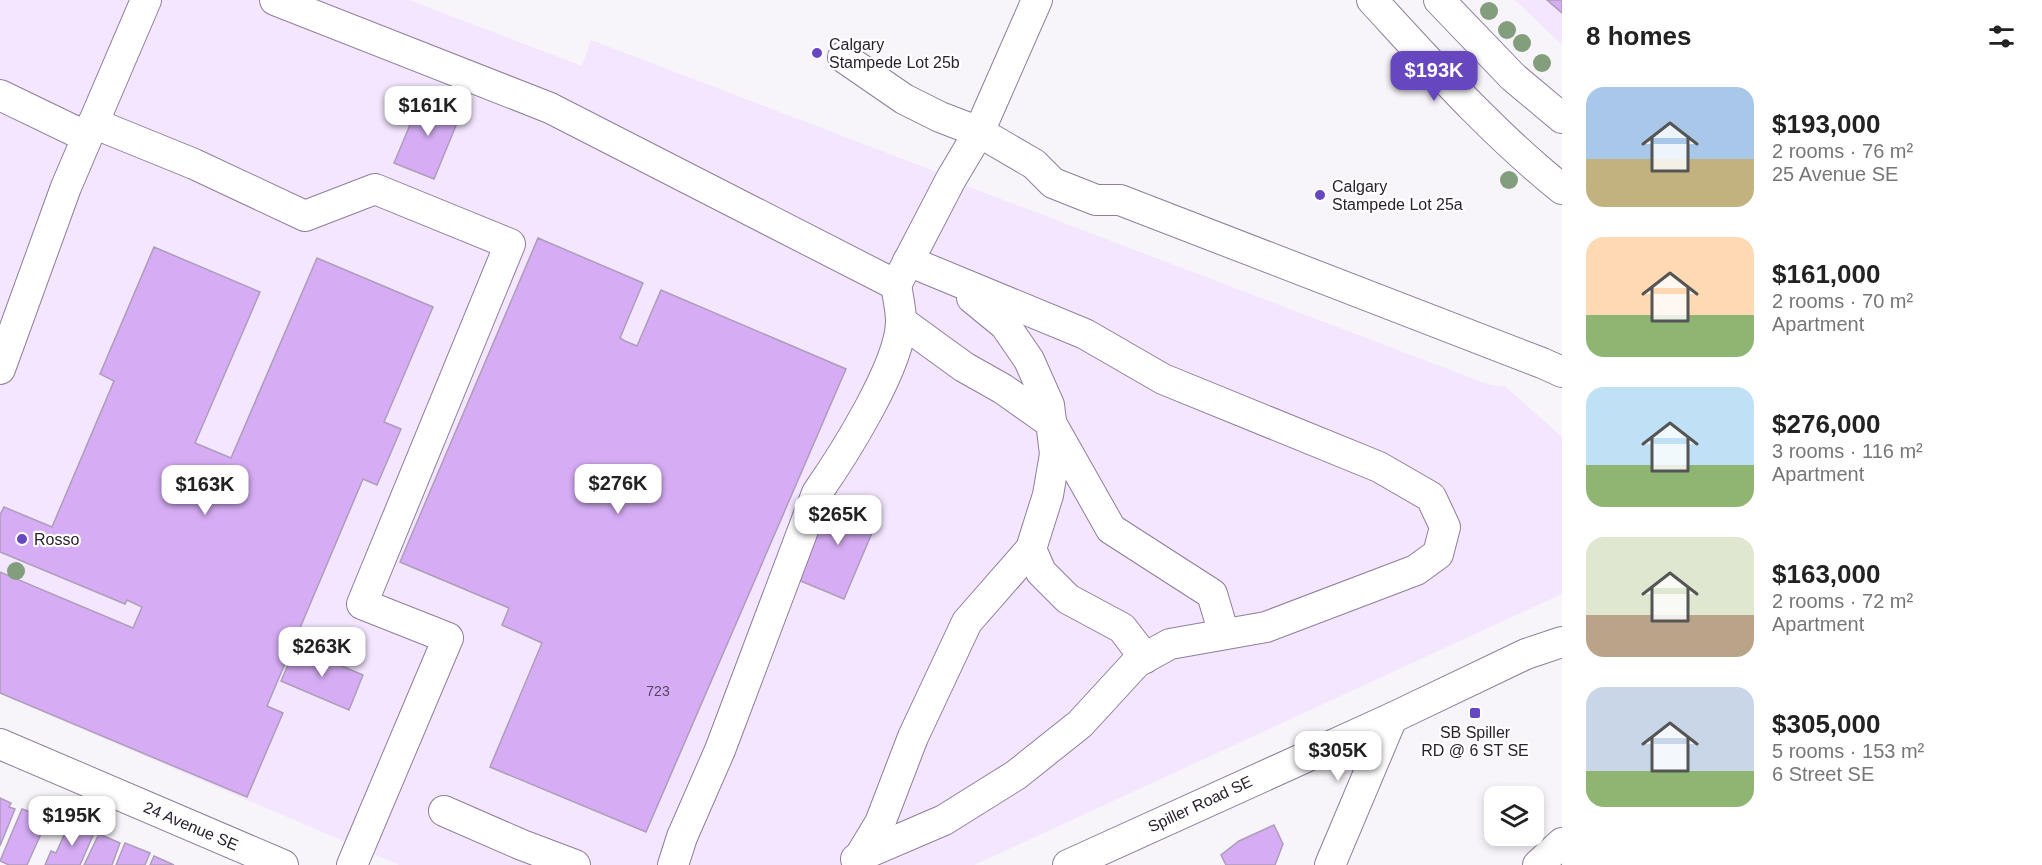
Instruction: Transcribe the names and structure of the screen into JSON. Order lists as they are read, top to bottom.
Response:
{
  "streets": {
    "street": ["Spiller Road SE", "24 Avenue SE"]
  },
  "places": {
    "other": ["Calgary Stampede Lot 25b", "Calgary Stampede Lot 25a", "Rosso"],
    "transit": ["SB Spiller RD @ 6 ST SE"]
  },
  "house_numbers": ["723"],
  "page": {
    "heading": "8 homes",
    "price": [
      "$193K",
      "$161K",
      "$276K",
      "$163K",
      "$265K",
      "$263K",
      "$305K",
      "$195K"
    ],
    "list": [
      {
        "name": "$193,000",
        "note": "2 rooms · 76 m² · 25 Avenue SE"
      },
      {
        "name": "$161,000",
        "note": "2 rooms · 70 m² · Apartment"
      },
      {
        "name": "$276,000",
        "note": "3 rooms · 116 m² · Apartment"
      },
      {
        "name": "$163,000",
        "note": "2 rooms · 72 m² · Apartment"
      },
      {
        "name": "$305,000",
        "note": "5 rooms · 153 m² · 6 Street SE"
      }
    ]
  }
}
